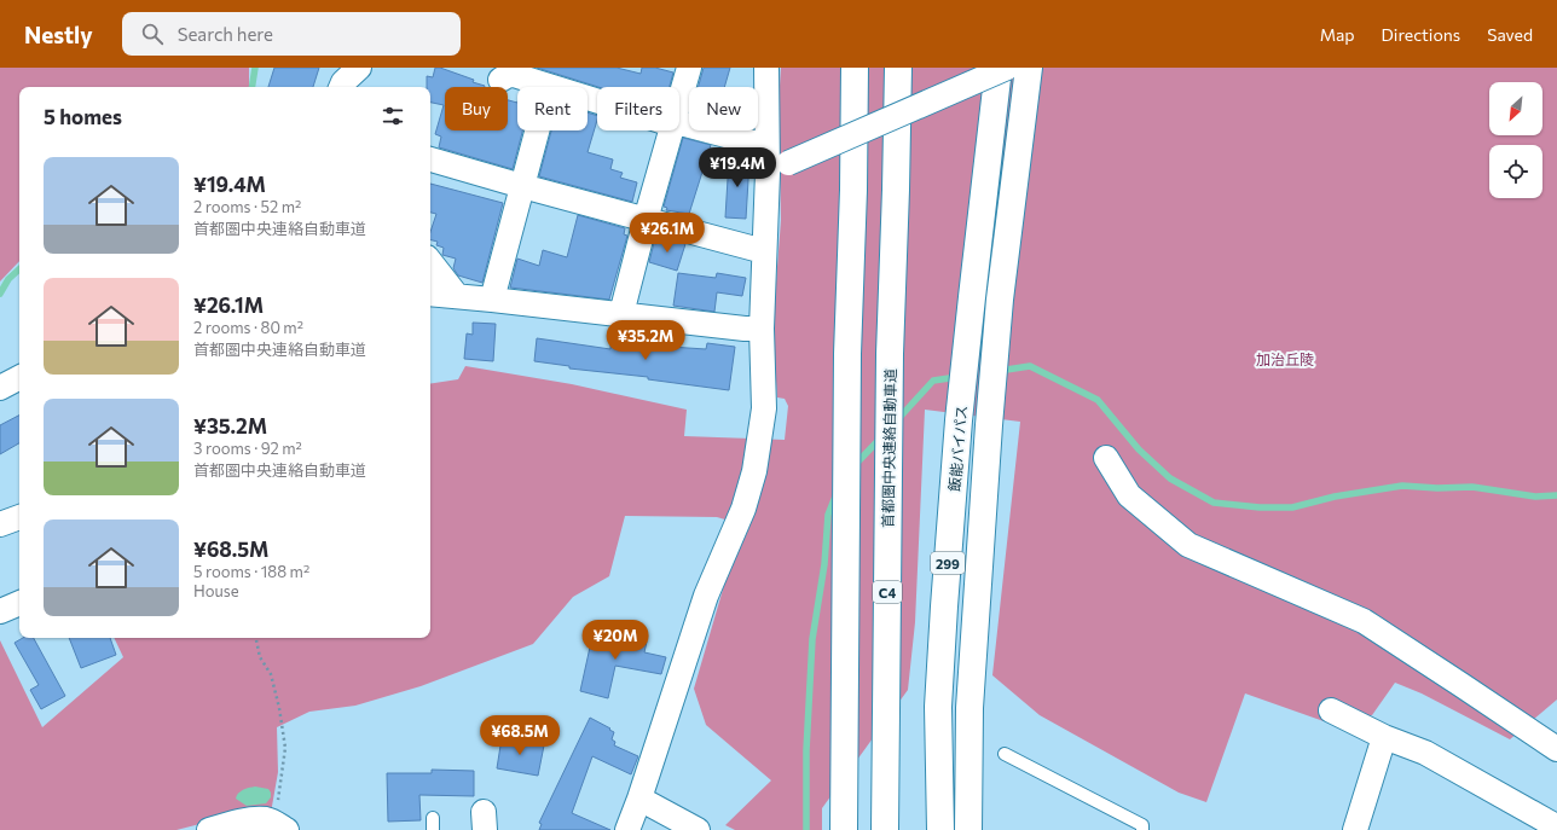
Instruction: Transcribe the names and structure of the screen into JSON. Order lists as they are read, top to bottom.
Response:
{
  "streets": {
    "highway": [
      "首都圏中央連絡自動車道",
      "飯能バイパス",
      "299",
      "C4"
    ]
  },
  "parks": ["加治丘陵"],
  "north": "bottom left",
  "page": {
    "header": "Nestly",
    "search": "Search here",
    "nav": ["Map", "Directions", "Saved"],
    "chip": [
      "Buy",
      "Rent",
      "Filters",
      "New"
    ],
    "heading": "5 homes",
    "list": [
      {
        "name": "¥19.4M",
        "note": "2 rooms · 52 m² · 首都圏中央連絡自動車道"
      },
      {
        "name": "¥26.1M",
        "note": "2 rooms · 80 m² · 首都圏中央連絡自動車道"
      },
      {
        "name": "¥35.2M",
        "note": "3 rooms · 92 m² · 首都圏中央連絡自動車道"
      },
      {
        "name": "¥68.5M",
        "note": "5 rooms · 188 m² · House"
      }
    ],
    "price": [
      "¥19.4M",
      "¥26.1M",
      "¥35.2M",
      "¥20M",
      "¥68.5M"
    ]
  }
}
